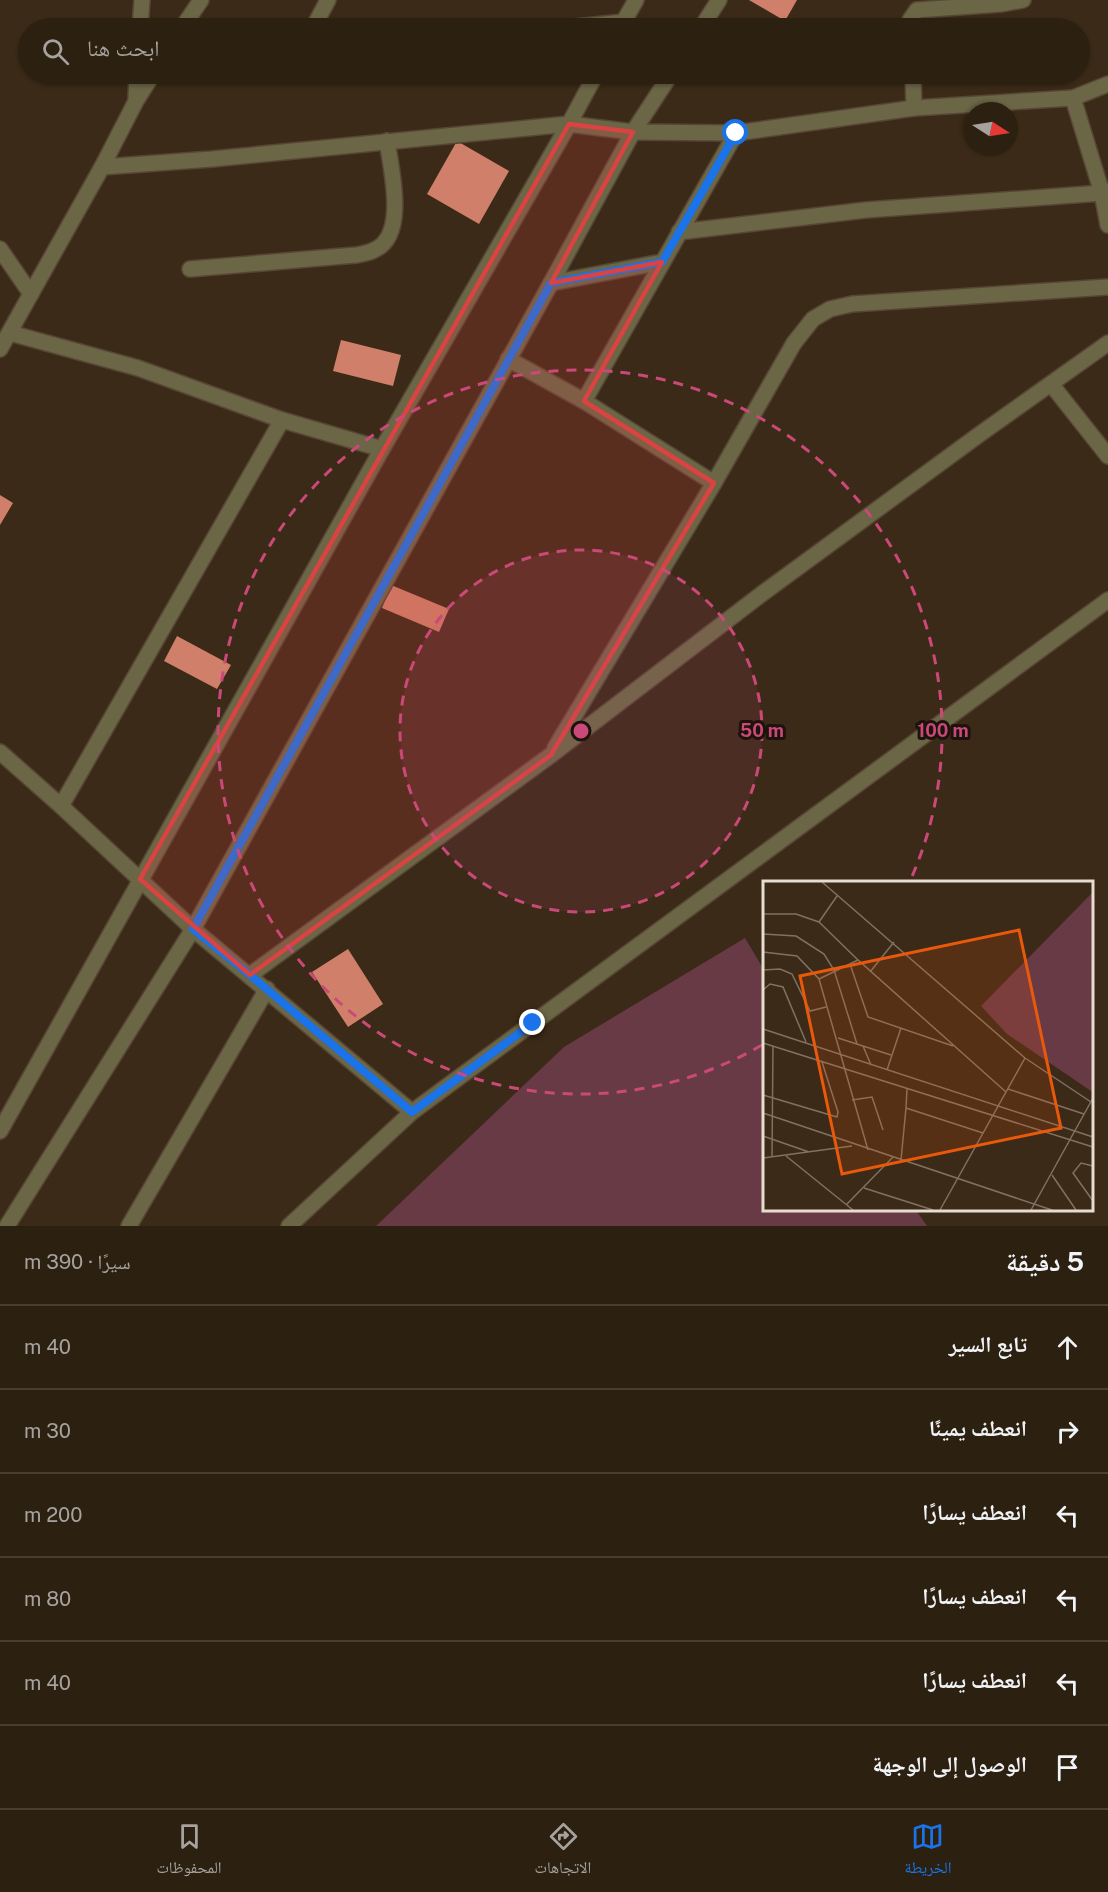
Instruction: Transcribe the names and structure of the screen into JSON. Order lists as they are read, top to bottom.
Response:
{
  "north": "right",
  "page": {
    "search": "ابحث هنا",
    "heading": ["5 دقيقة", "سيرًا · 390 m"],
    "list": [
      ["تابع السير", "40 m"],
      ["انعطف يمينًا", "30 m"],
      ["انعطف يسارًا", "200 m"],
      ["انعطف يسارًا", "80 m"],
      ["انعطف يسارًا", "40 m"],
      "الوصول إلى الوجهة"
    ],
    "nav": ["الخريطة", "الاتجاهات", "المحفوظات"]
  },
  "rings": ["50 m", "100 m"]
}
